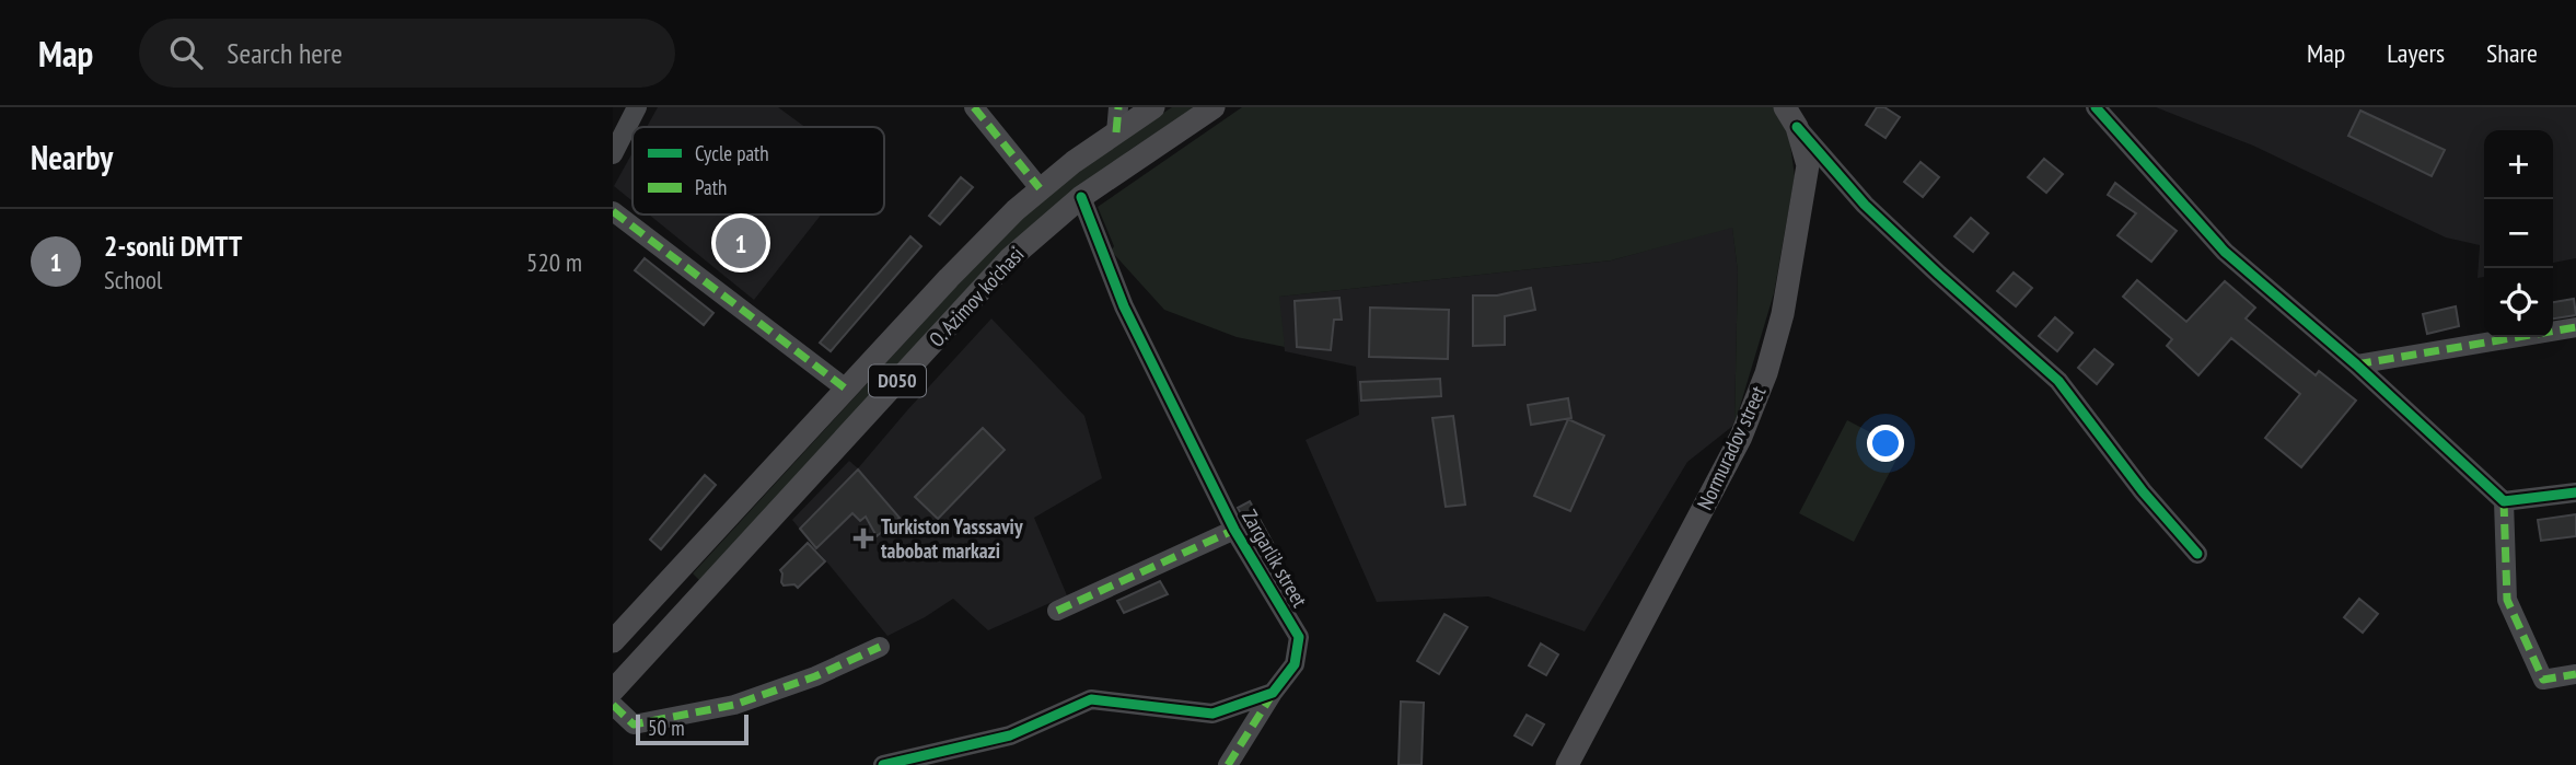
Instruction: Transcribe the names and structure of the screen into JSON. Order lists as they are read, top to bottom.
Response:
{
  "streets": {
    "main road": ["O. Azimov ko'chasi", "D050", "Normuradov street"],
    "street": ["Zargarlik street"]
  },
  "crossings": [
    ["O. Azimov ko'chasi", "Zargarlik street"]
  ],
  "places": {
    "health": ["Turkiston Yasssaviy tabobat markazi"]
  },
  "legend": ["Cycle path", "Path"],
  "scale_bar": "50 m",
  "page": {
    "header": "Map",
    "search": "Search here",
    "nav": ["Map", "Layers", "Share"],
    "heading": "Nearby",
    "map_buttons": ["+", "−"],
    "list": [
      {
        "mark": "1",
        "name": "2-sonli DMTT",
        "note": "School",
        "value": "520 m"
      }
    ],
    "pins": "1",
    "scale": "50 m"
  }
}
